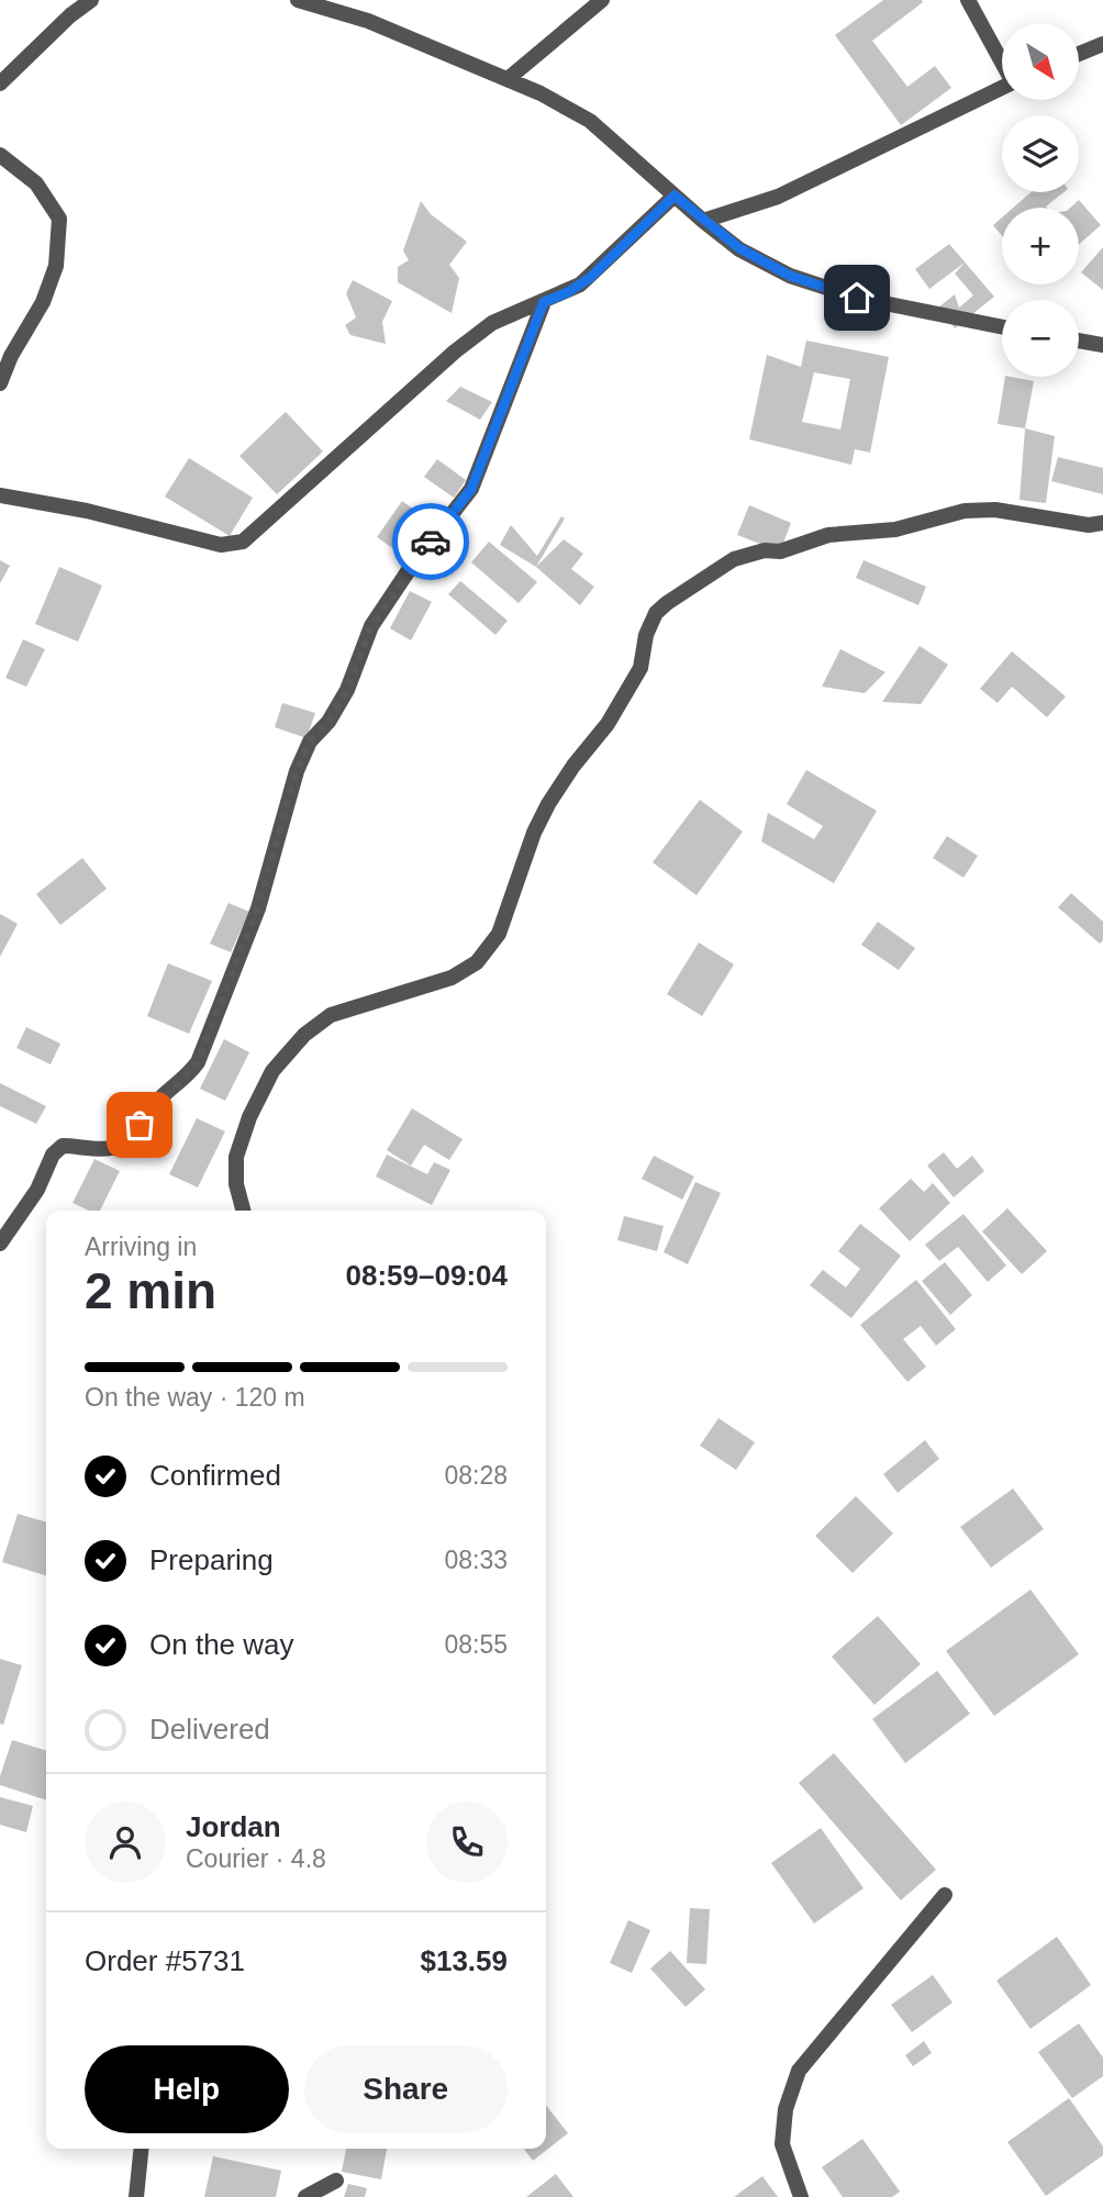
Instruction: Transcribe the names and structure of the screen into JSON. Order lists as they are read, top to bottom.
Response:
{
  "north": "bottom right",
  "page": {
    "map_buttons": ["+", "−"],
    "heading": ["2 min", "Arriving in", "08:59–09:04"],
    "panel": [
      "Jordan",
      "Courier · 4.8",
      "Order #5731",
      "$13.59"
    ],
    "bar": "On the way · 120 m",
    "list": [
      ["Confirmed", "08:28"],
      ["Preparing", "08:33"],
      ["On the way", "08:55"],
      "Delivered"
    ],
    "buttons": ["Help", "Share"]
  }
}
